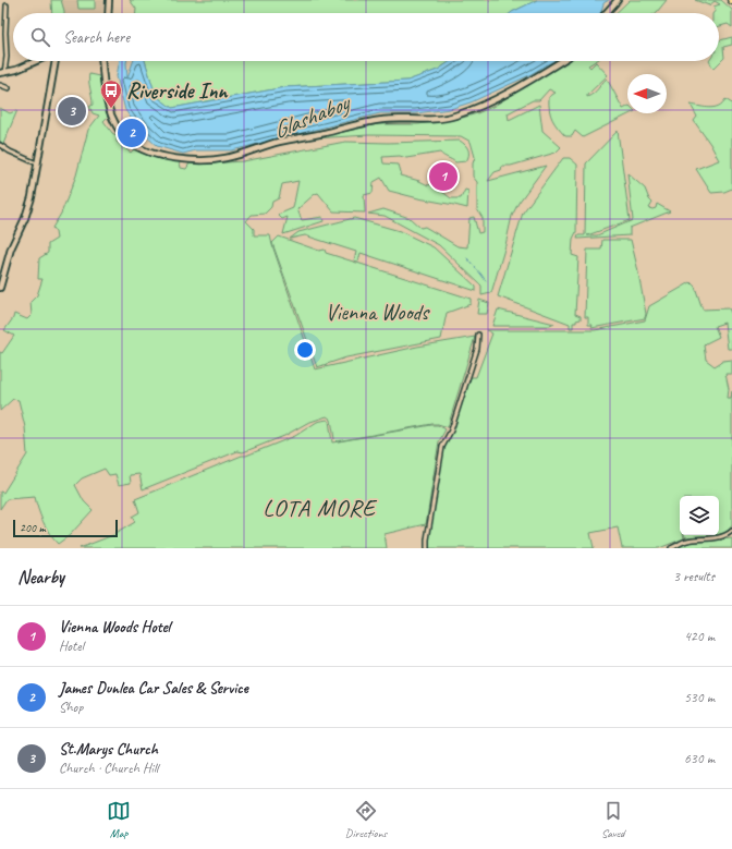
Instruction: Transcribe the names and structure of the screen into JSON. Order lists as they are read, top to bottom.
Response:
{
  "districts": ["LOTA MORE"],
  "water": ["Glashaboy"],
  "parks": ["Vienna Woods"],
  "places": {
    "bus stop": ["Riverside Inn"]
  },
  "scale_bar": "200 m",
  "north": "left",
  "page": {
    "search": "Search here",
    "pins": ["3", "2", "1"],
    "scale": "200 m",
    "heading": ["Nearby", "3 results"],
    "list": [
      {
        "mark": "1",
        "name": "Vienna Woods Hotel",
        "note": "Hotel",
        "value": "420 m"
      },
      {
        "mark": "2",
        "name": "James Dunlea Car Sales & Service",
        "note": "Shop",
        "value": "530 m"
      },
      {
        "mark": "3",
        "name": "St.Marys Church",
        "note": "Church · Church Hill",
        "value": "630 m"
      }
    ],
    "nav": ["Map", "Directions", "Saved"]
  }
}
